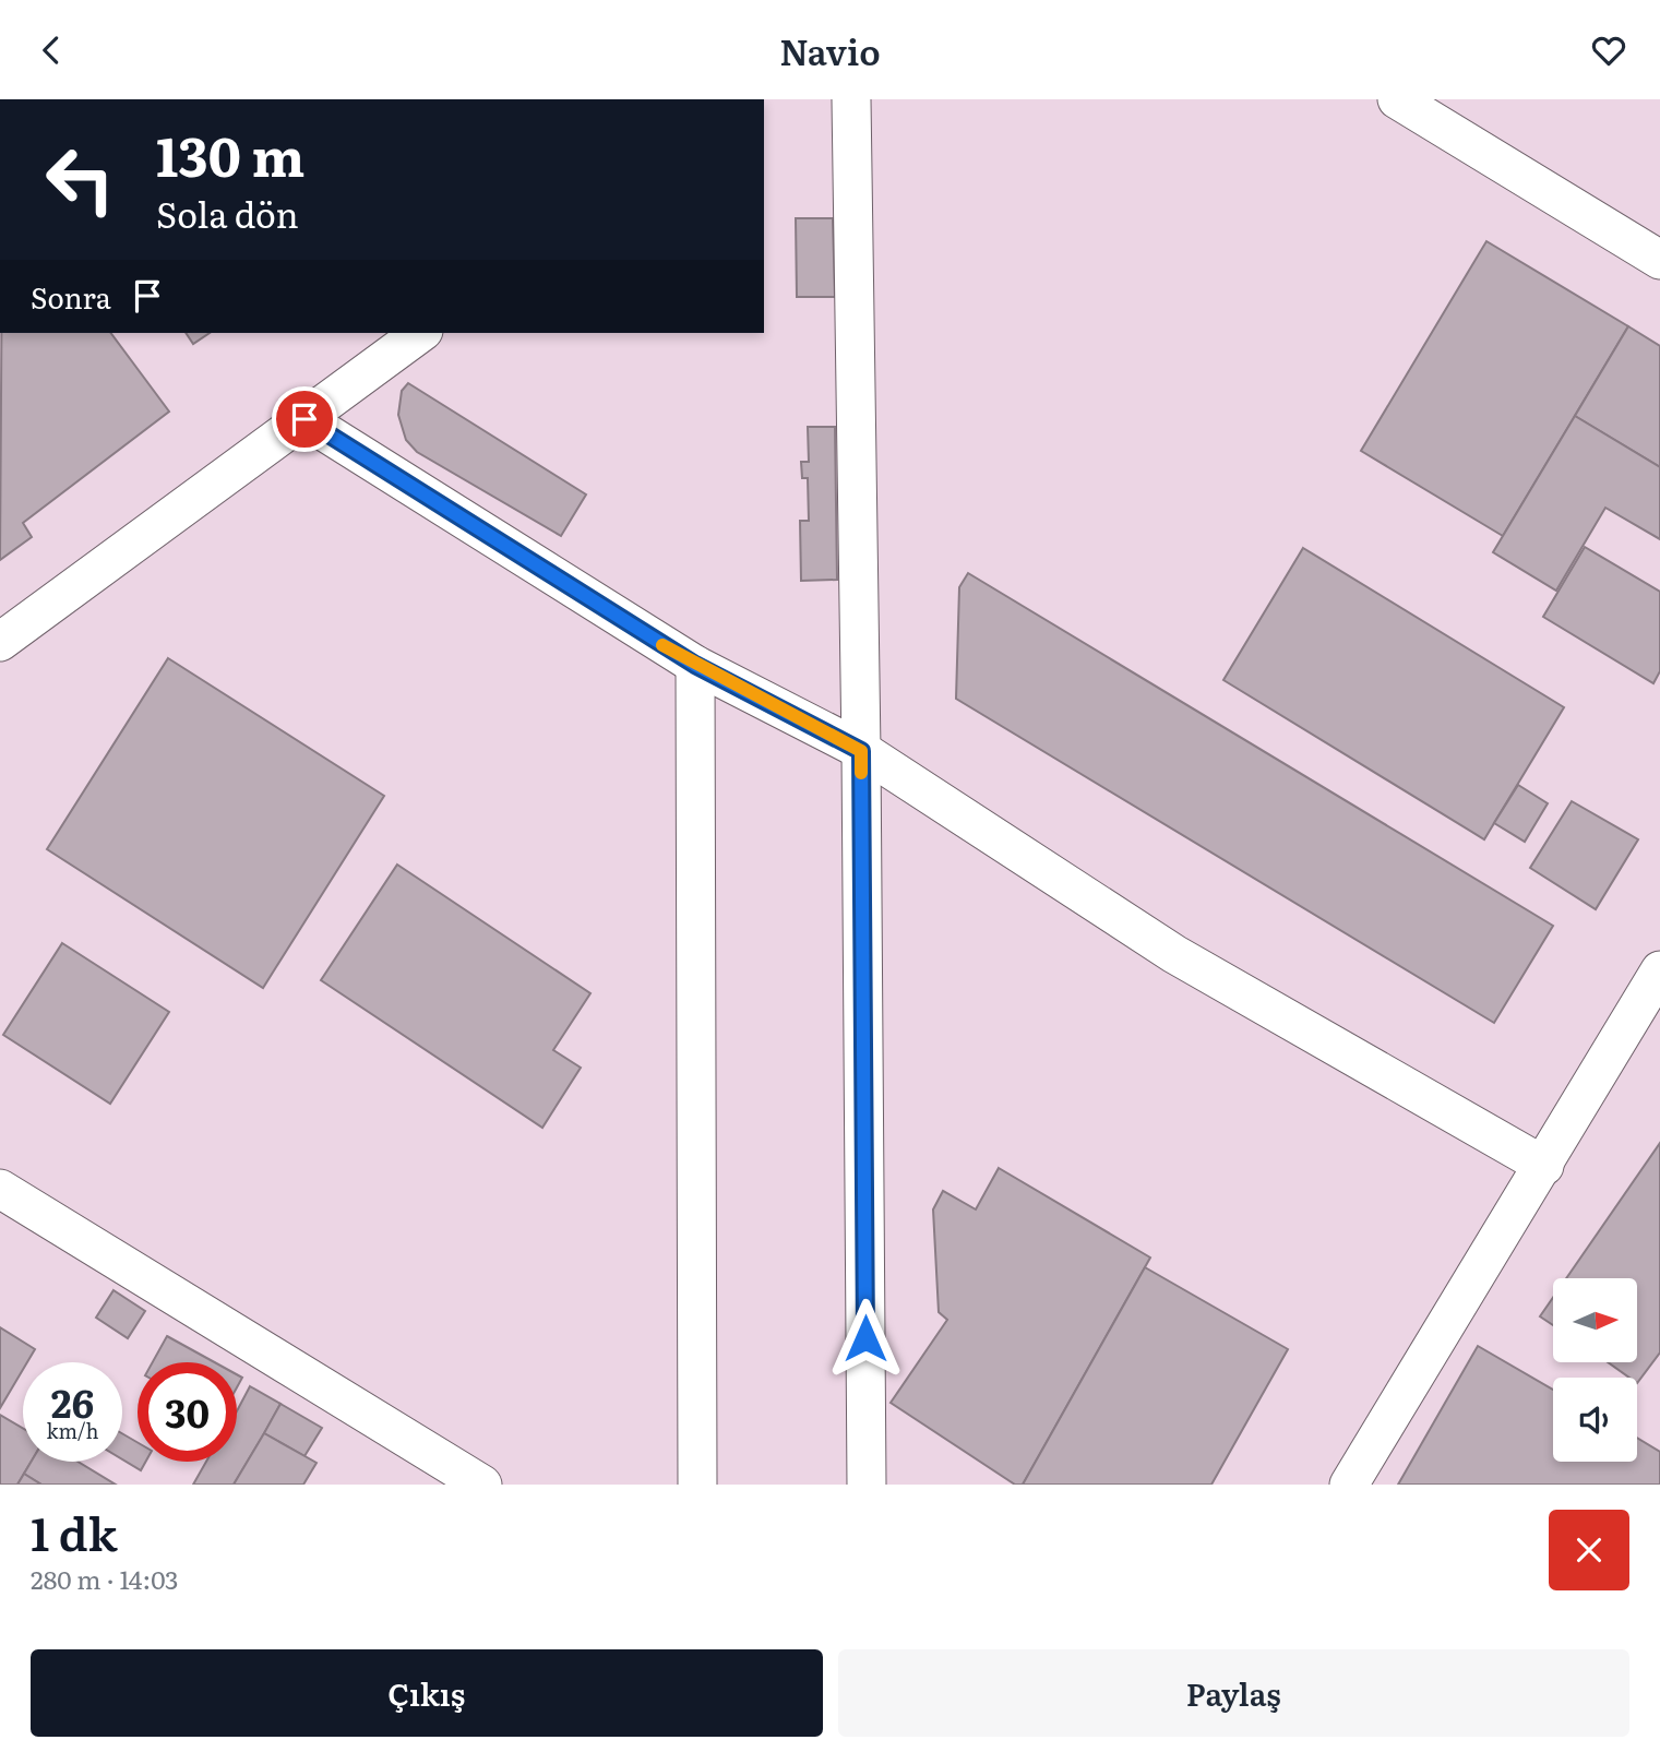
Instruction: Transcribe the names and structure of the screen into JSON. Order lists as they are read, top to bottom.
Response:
{
  "north": "right",
  "page": {
    "header": "Navio",
    "turn": ["130 m", "Sola dön"],
    "then": "Sonra",
    "speed": "26 km/h",
    "limit": "30",
    "heading": ["1 dk", "280 m · 14:03"],
    "buttons": ["Çıkış", "Paylaş"]
  }
}
